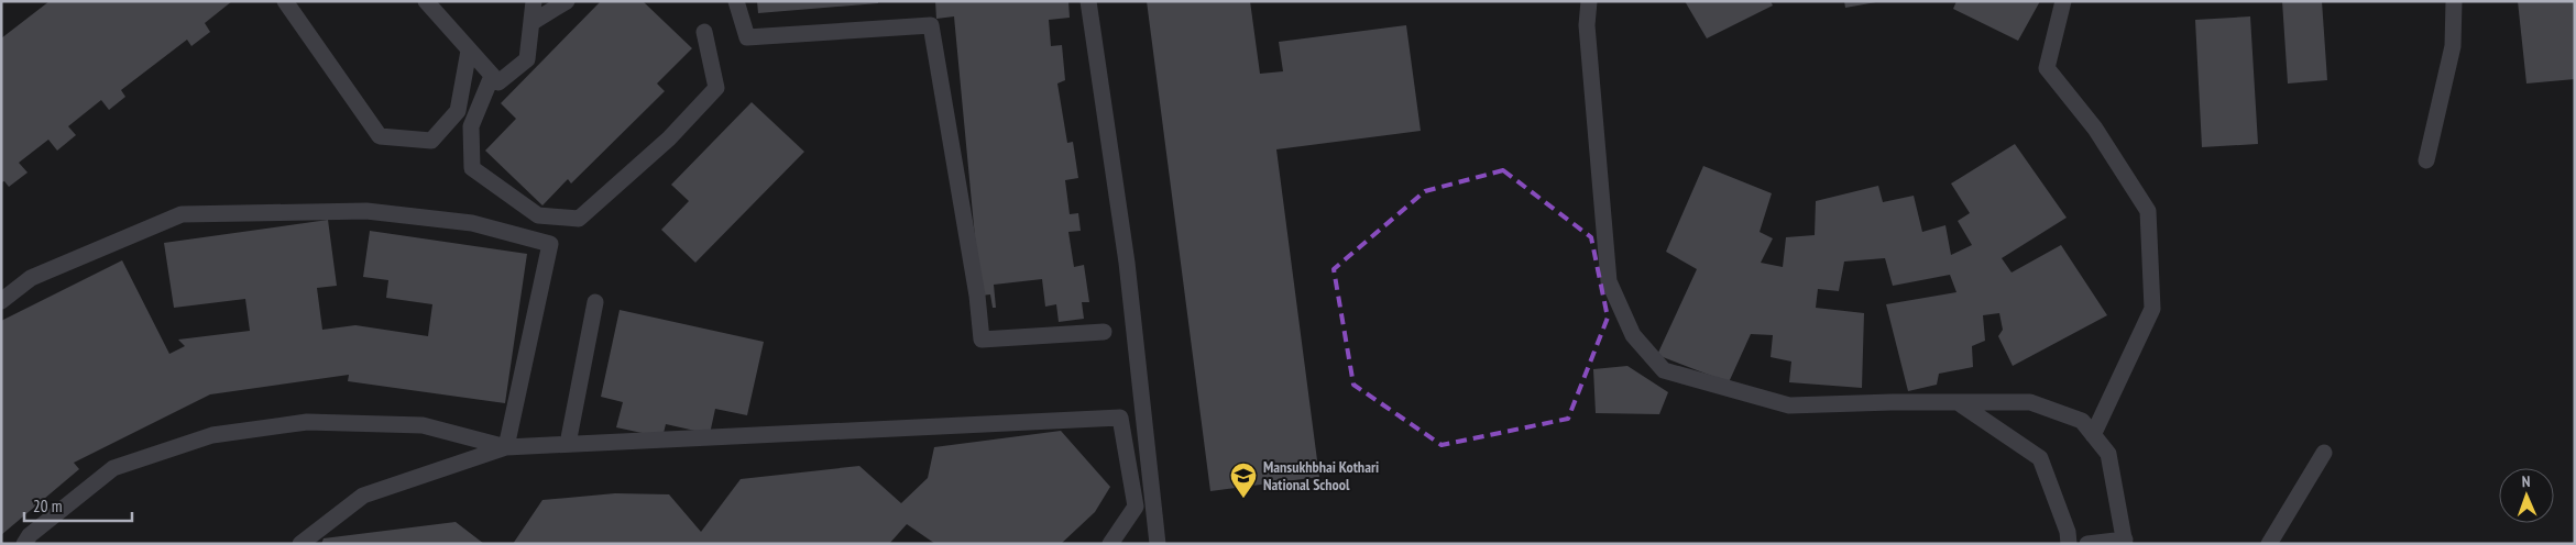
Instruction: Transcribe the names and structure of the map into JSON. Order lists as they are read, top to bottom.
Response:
{
  "places": {
    "school or university": ["Mansukhbhai Kothari National School"]
  },
  "scale_bar": "20 m",
  "north": "top"
}
